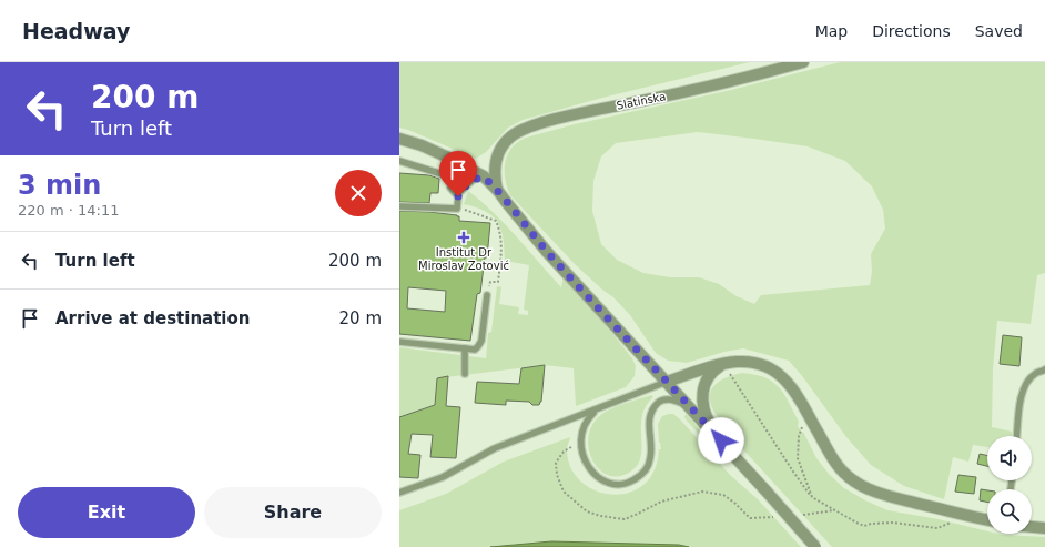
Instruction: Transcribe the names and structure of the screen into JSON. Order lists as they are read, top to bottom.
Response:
{
  "streets": {
    "street": ["Slatinska"]
  },
  "places": {
    "health": ["Institut Dr Miroslav Zotović"]
  },
  "page": {
    "header": "Headway",
    "nav": ["Map", "Directions", "Saved"],
    "turn": ["200 m", "Turn left"],
    "heading": ["3 min", "220 m · 14:11"],
    "list": [
      {
        "name": "Turn left",
        "value": "200 m"
      },
      {
        "name": "Arrive at destination",
        "value": "20 m"
      }
    ],
    "buttons": ["Exit", "Share"]
  }
}
